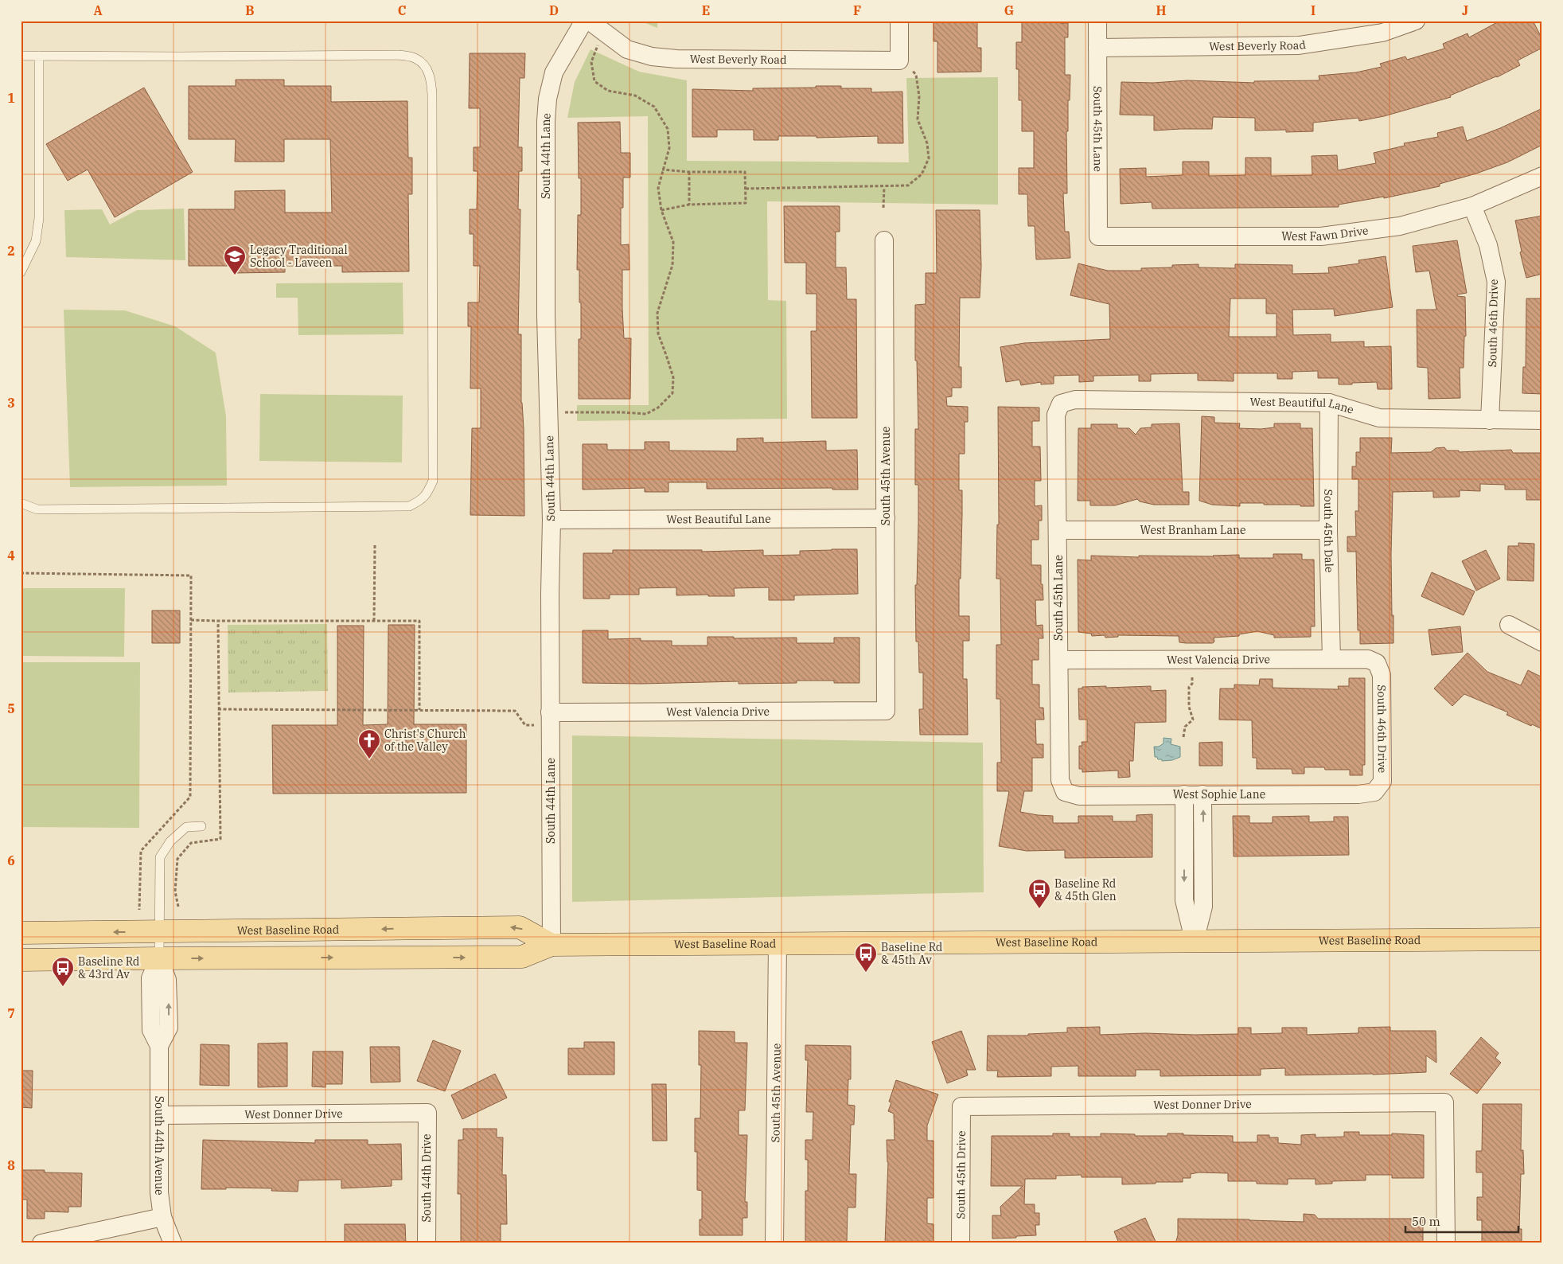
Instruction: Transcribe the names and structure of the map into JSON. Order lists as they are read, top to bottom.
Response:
{
  "streets": {
    "main road": ["West Baseline Road"],
    "street": [
      "West Beverly Road",
      "South 45th Lane",
      "South 44th Lane",
      "West Fawn Drive",
      "South 46th Drive",
      "West Beautiful Lane",
      "South 45th Avenue",
      "West Branham Lane",
      "South 45th Dale",
      "West Valencia Drive",
      "West Sophie Lane",
      "West Donner Drive",
      "South 44th Avenue",
      "South 45th Drive",
      "South 44th Drive"
    ]
  },
  "crossings": [
    ["West Beverly Road", "South 45th Lane"],
    ["South 45th Lane", "West Fawn Drive"],
    ["South 45th Lane", "West Beautiful Lane"],
    ["South 45th Lane", "West Branham Lane"],
    ["South 45th Lane", "West Valencia Drive"],
    ["South 45th Lane", "West Sophie Lane"],
    ["South 44th Lane", "West Beautiful Lane"],
    ["South 44th Lane", "West Valencia Drive"],
    ["South 44th Lane", "West Baseline Road"],
    ["West Fawn Drive", "South 46th Drive"],
    ["South 46th Drive", "West Beautiful Lane"],
    ["South 46th Drive", "West Valencia Drive"],
    ["South 46th Drive", "West Sophie Lane"],
    ["West Beautiful Lane", "South 45th Avenue"],
    ["West Beautiful Lane", "South 45th Dale"],
    ["South 45th Avenue", "West Valencia Drive"],
    ["South 45th Avenue", "West Baseline Road"],
    ["West Branham Lane", "South 45th Dale"],
    ["South 45th Dale", "West Valencia Drive"],
    ["West Baseline Road", "South 44th Avenue"],
    ["West Donner Drive", "South 44th Avenue"],
    ["West Donner Drive", "South 45th Drive"],
    ["West Donner Drive", "South 44th Drive"]
  ],
  "places": {
    "school or university": ["Legacy Traditional School - Laveen"],
    "church": ["Christ's Church of the Valley"],
    "bus stop": ["Baseline Rd & 45th Glen", "Baseline Rd & 45th Av", "Baseline Rd & 43rd Av"]
  },
  "scale_bar": "50 m",
  "grid": {
    "columns": [
      "A",
      "B",
      "C",
      "D",
      "E",
      "F",
      "G",
      "H",
      "I",
      "J"
    ],
    "rows": [
      "1",
      "2",
      "3",
      "4",
      "5",
      "6",
      "7",
      "8"
    ]
  }
}
